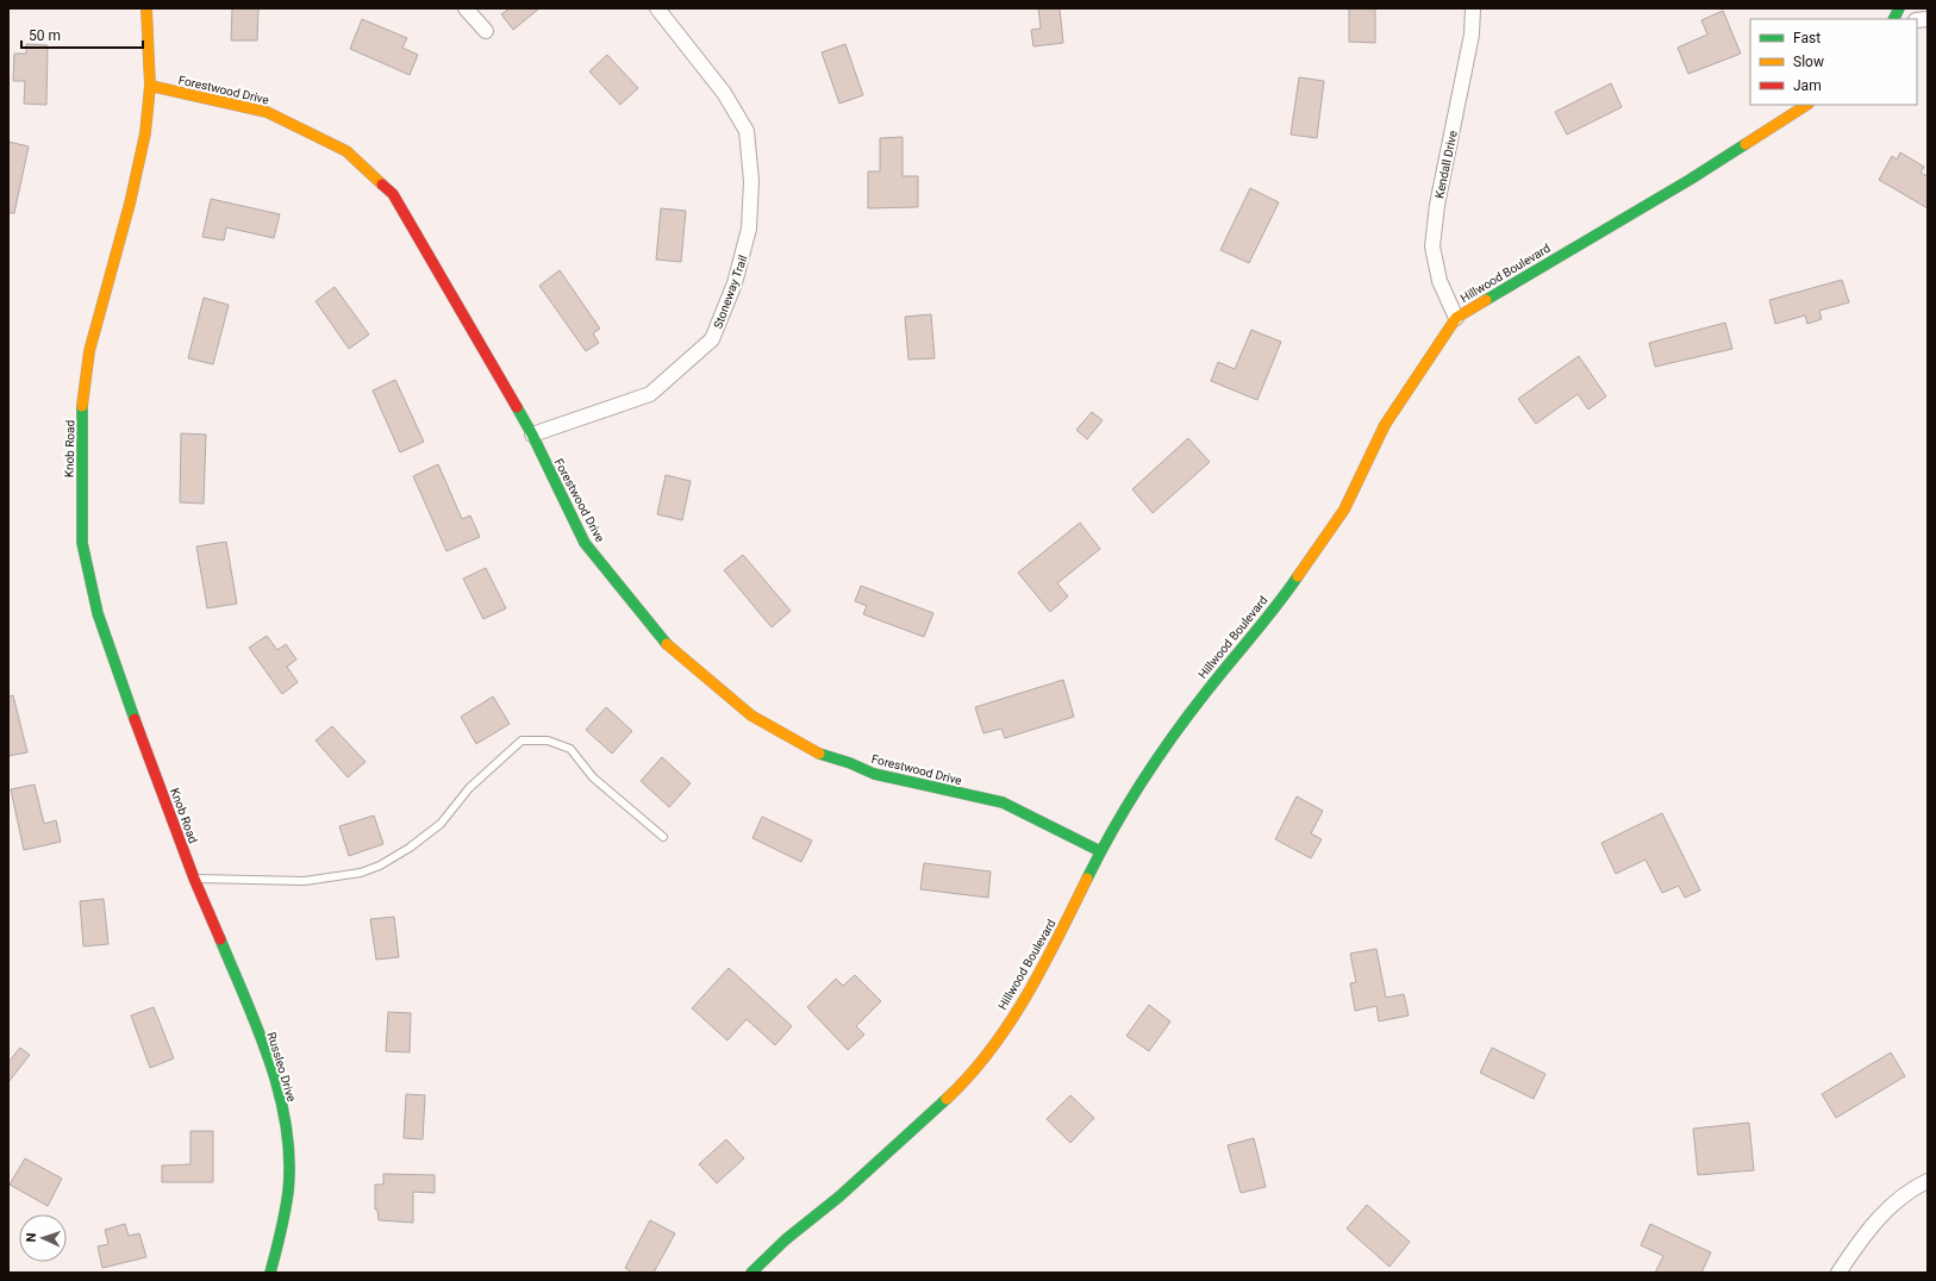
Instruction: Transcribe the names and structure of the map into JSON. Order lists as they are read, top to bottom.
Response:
{
  "streets": {
    "street": [
      "Forestwood Drive",
      "Kendall Drive",
      "Hillwood Boulevard",
      "Stoneway Trail",
      "Knob Road",
      "Russleo Drive"
    ]
  },
  "crossings": [
    ["Forestwood Drive", "Hillwood Boulevard"],
    ["Forestwood Drive", "Stoneway Trail"],
    ["Forestwood Drive", "Knob Road"],
    ["Kendall Drive", "Hillwood Boulevard"],
    ["Knob Road", "Russleo Drive"]
  ],
  "legend": ["Fast", "Slow", "Jam"],
  "scale_bar": "50 m",
  "north": "left"
}
